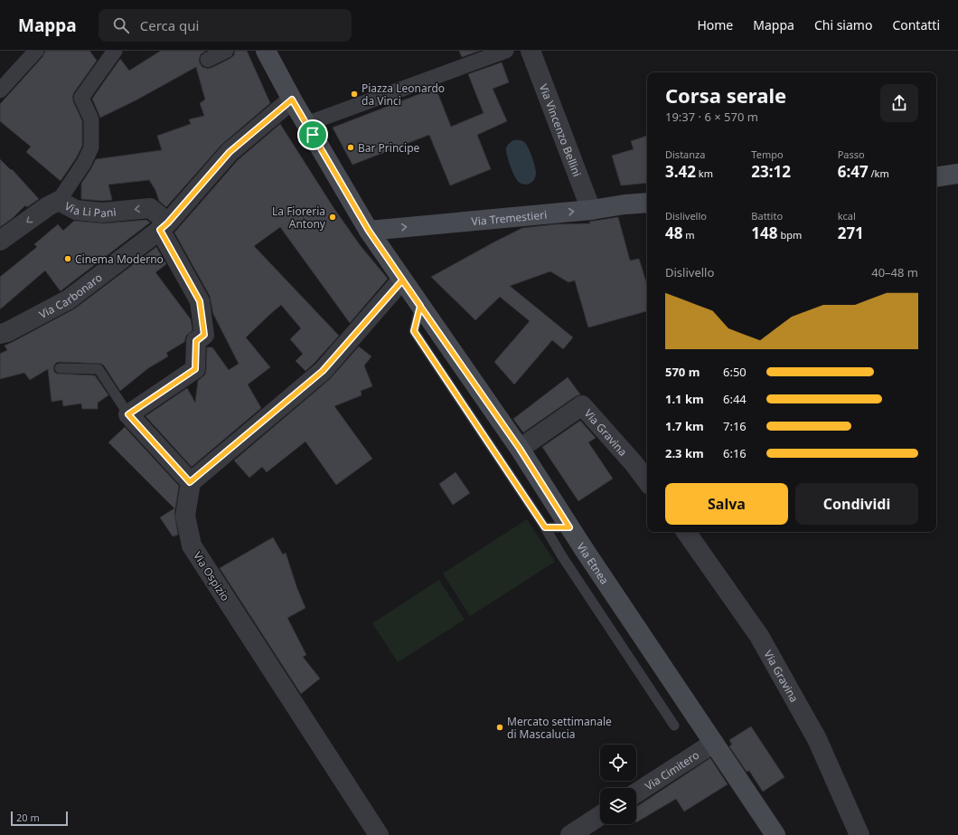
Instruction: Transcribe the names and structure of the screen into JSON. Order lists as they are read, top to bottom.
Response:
{
  "streets": {
    "main road": ["Via Tremestieri", "Via Etnea"],
    "street": [
      "Via Vincenzo Bellini",
      "Via Li Pani",
      "Via Carbonaro",
      "Via Gravina",
      "Via Ospizio",
      "Via Cimitero"
    ]
  },
  "crossings": [
    ["Via Vincenzo Bellini", "Via Tremestieri"],
    ["Via Li Pani", "Via Carbonaro"],
    ["Via Tremestieri", "Via Etnea"],
    ["Via Carbonaro", "Via Etnea"],
    ["Via Gravina", "Via Etnea"],
    ["Via Etnea", "Via Cimitero"]
  ],
  "one_way": ["Via Li Pani", "Via Tremestieri"],
  "places": [
    "Piazza Leonardo da Vinci",
    "Bar Principe",
    "La Fioreria Antony",
    "Cinema Moderno",
    "Mercato settimanale di Mascalucia"
  ],
  "scale_bar": "20 m",
  "page": {
    "header": "Mappa",
    "search": "Cerca qui",
    "nav": [
      "Home",
      "Mappa",
      "Chi siamo",
      "Contatti"
    ],
    "heading": ["Corsa serale", "19:37 · 6 × 570 m"],
    "stats": [
      ["Distanza", "3.42 km"],
      ["Tempo", "23:12"],
      ["Passo", "6:47 /km"],
      ["Dislivello", "48 m"],
      ["Battito", "148 bpm"],
      ["kcal", "271"]
    ],
    "chart": ["Dislivello", "40–48 m"],
    "list": [
      {
        "name": "570 m",
        "note": "6:50"
      },
      {
        "name": "1.1 km",
        "note": "6:44"
      },
      {
        "name": "1.7 km",
        "note": "7:16"
      },
      {
        "name": "2.3 km",
        "note": "6:16"
      }
    ],
    "buttons": ["Salva", "Condividi"],
    "scale": "20 m"
  }
}
